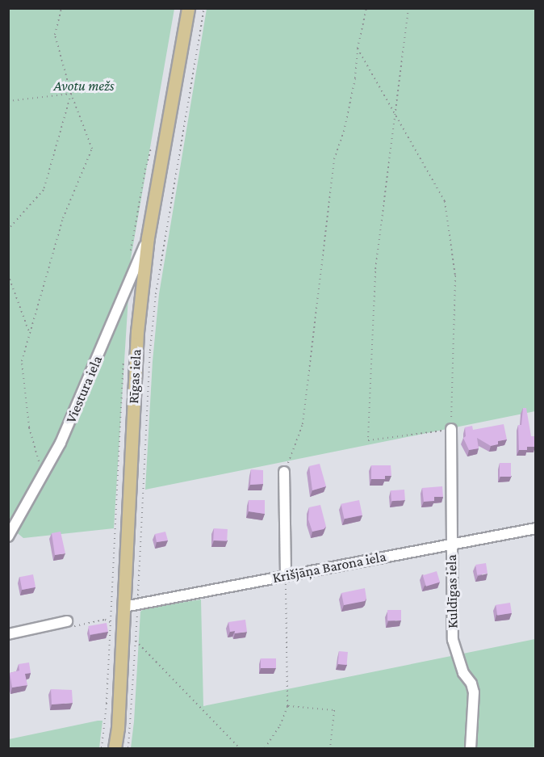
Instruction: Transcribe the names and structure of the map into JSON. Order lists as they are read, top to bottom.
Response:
{
  "streets": {
    "main road": ["Rīgas iela"],
    "street": ["Viestura iela", "Krišjāņa Barona iela", "Kuldīgas iela"]
  },
  "crossings": [
    ["Rīgas iela", "Viestura iela"],
    ["Rīgas iela", "Krišjāņa Barona iela"],
    ["Krišjāņa Barona iela", "Kuldīgas iela"]
  ],
  "parks": ["Avotu mežs"]
}
